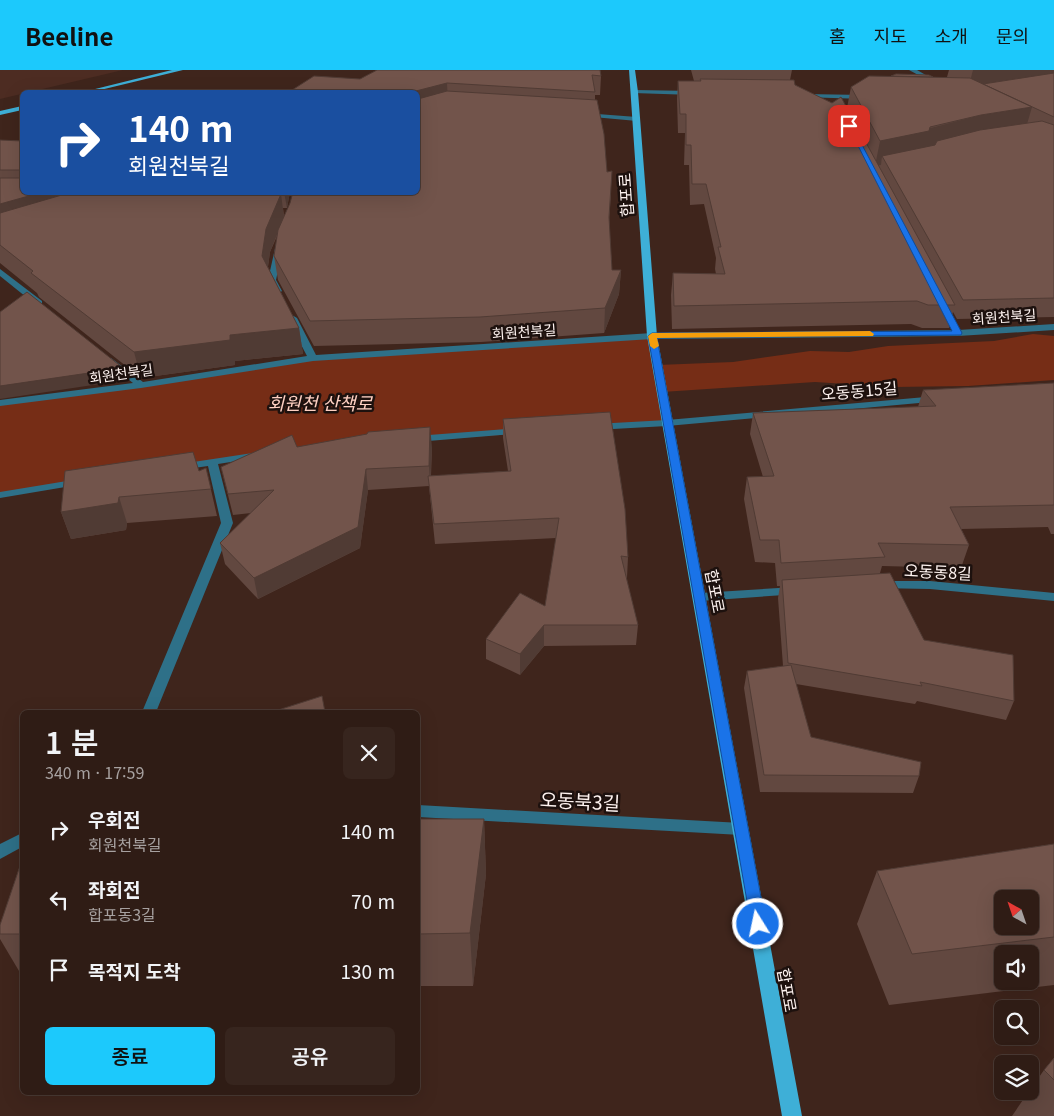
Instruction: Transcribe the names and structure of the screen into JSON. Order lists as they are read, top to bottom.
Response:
{
  "streets": {
    "main road": ["합포로"],
    "street": [
      "회원천북길",
      "오동동15길",
      "오동동8길",
      "오동북3길"
    ]
  },
  "crossings": [
    ["합포로", "회원천북길"],
    ["합포로", "오동동15길"],
    ["합포로", "오동북3길"]
  ],
  "water": ["회원천 산책로"],
  "north": "top left",
  "page": {
    "header": "Beeline",
    "nav": [
      "홈",
      "지도",
      "소개",
      "문의"
    ],
    "turn": ["140 m", "회원천북길"],
    "heading": ["1 분", "340 m · 17:59"],
    "list": [
      {
        "name": "우회전",
        "note": "회원천북길",
        "value": "140 m"
      },
      {
        "name": "좌회전",
        "note": "합포동3길",
        "value": "70 m"
      },
      {
        "name": "목적지 도착",
        "value": "130 m"
      }
    ],
    "buttons": ["종료", "공유"]
  }
}
